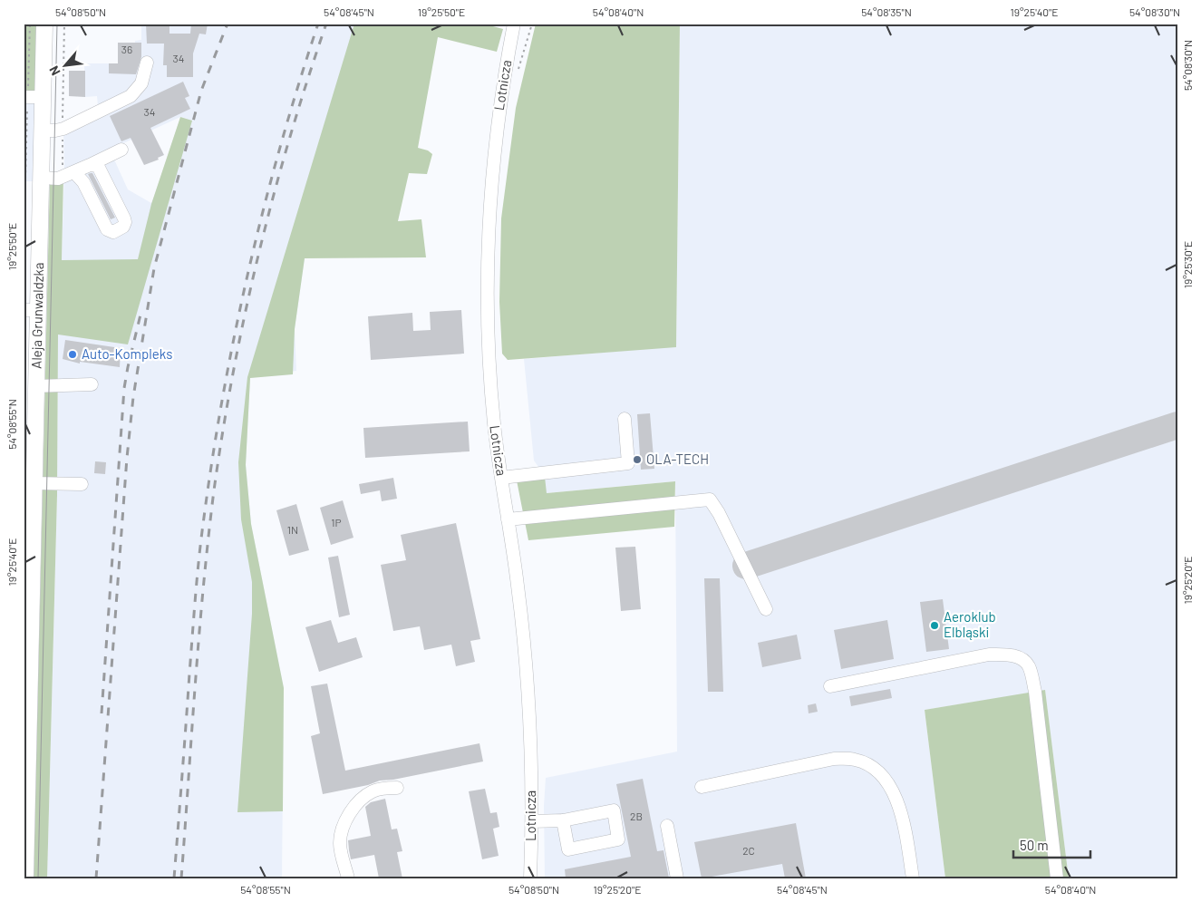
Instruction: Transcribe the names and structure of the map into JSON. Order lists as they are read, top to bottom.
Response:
{
  "streets": {
    "main road": ["Aleja Grunwaldzka"],
    "street": ["Lotnicza"]
  },
  "places": ["Auto-Kompleks", "OLA-TECH", "Aeroklub Elbląski"],
  "house_numbers": [
    "36",
    "34",
    "34",
    "1P",
    "1N",
    "2B",
    "2C"
  ],
  "scale_bar": "50 m",
  "north": "bottom left",
  "coordinates": [
    "54°08'50\"N",
    "54°08'45\"N",
    "19°25'50\"E",
    "54°08'40\"N",
    "54°08'35\"N",
    "19°25'40\"E",
    "54°08'30\"N",
    "19°25'30\"E",
    "54°08'55\"N",
    "19°25'20\"E"
  ]
}
